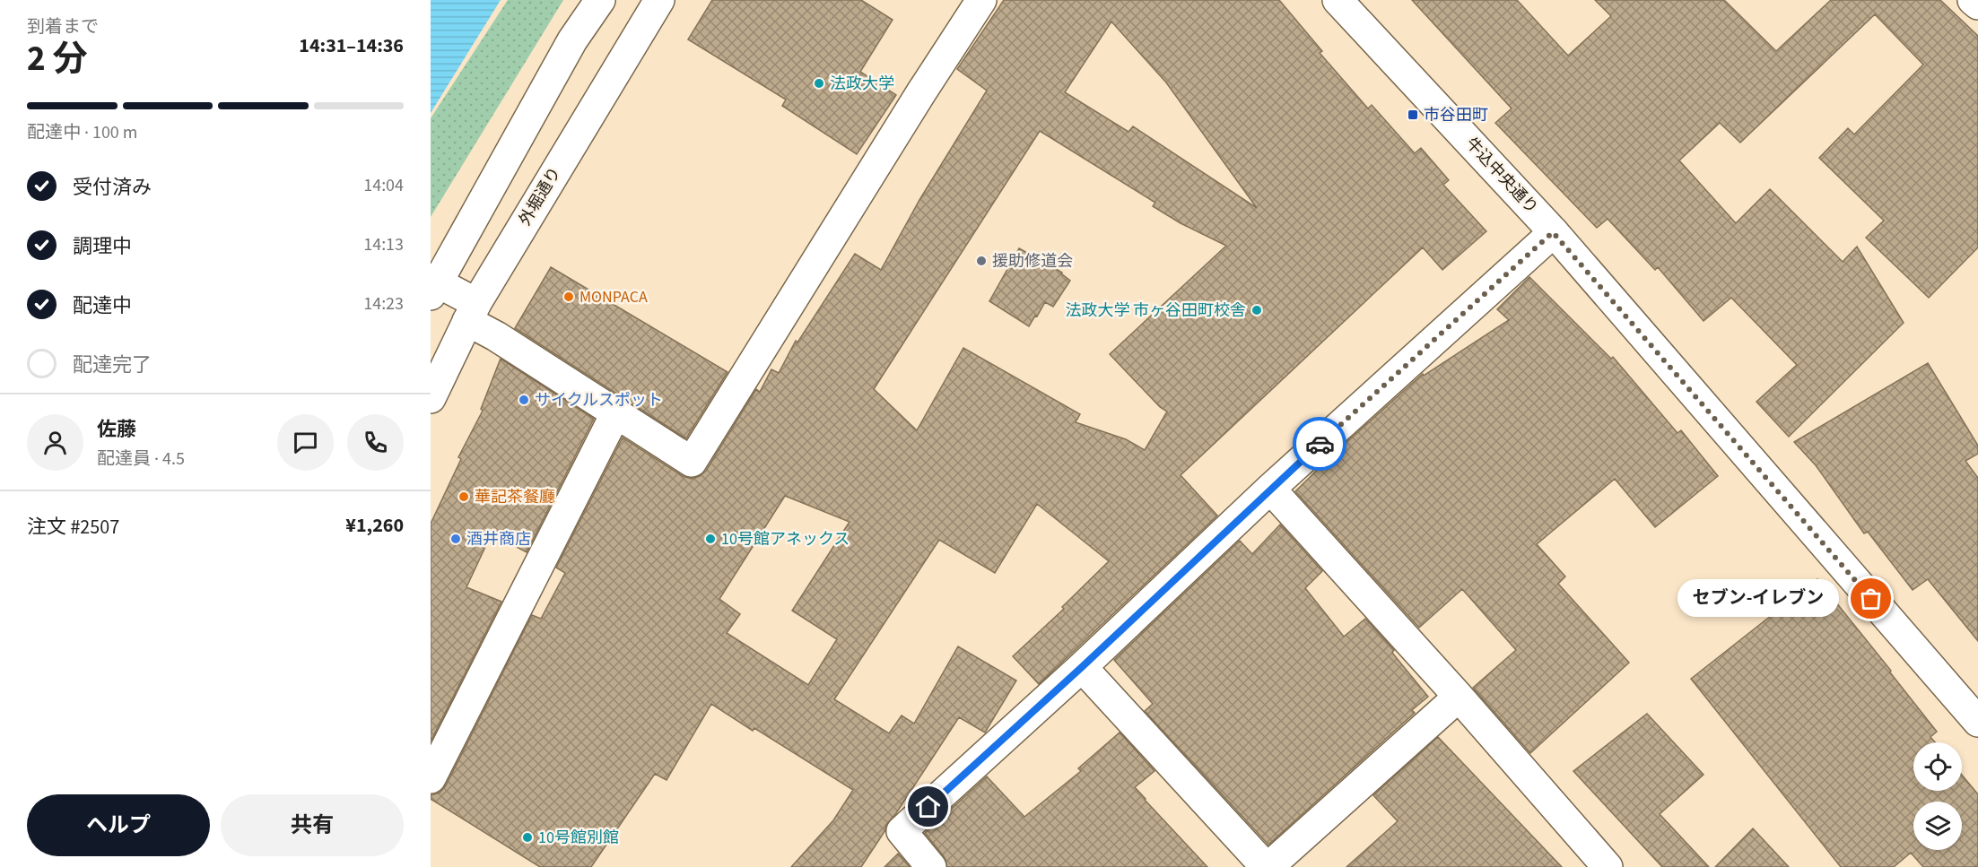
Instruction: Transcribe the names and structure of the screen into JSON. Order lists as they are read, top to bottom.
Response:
{
  "streets": {
    "street": ["牛込中央通り", "外堀通り"]
  },
  "places": {
    "other": [
      "法政大学",
      "援助修道会",
      "MONPACA",
      "法政大学 市ヶ谷田町校舎",
      "サイクルスポット",
      "華記茶餐廳",
      "酒井商店",
      "10号館アネックス",
      "セブン-イレブン",
      "10号館別館"
    ],
    "transit": ["市谷田町"]
  },
  "page": {
    "heading": ["2 分", "到着まで", "14:31–14:36"],
    "panel": [
      "佐藤",
      "配達員 · 4.5",
      "注文 #2507",
      "¥1,260"
    ],
    "bar": "配達中 · 100 m",
    "list": [
      ["受付済み", "14:04"],
      ["調理中", "14:13"],
      ["配達中", "14:23"],
      "配達完了"
    ],
    "bubble": "セブン-イレブン",
    "buttons": ["ヘルプ", "共有"]
  }
}
